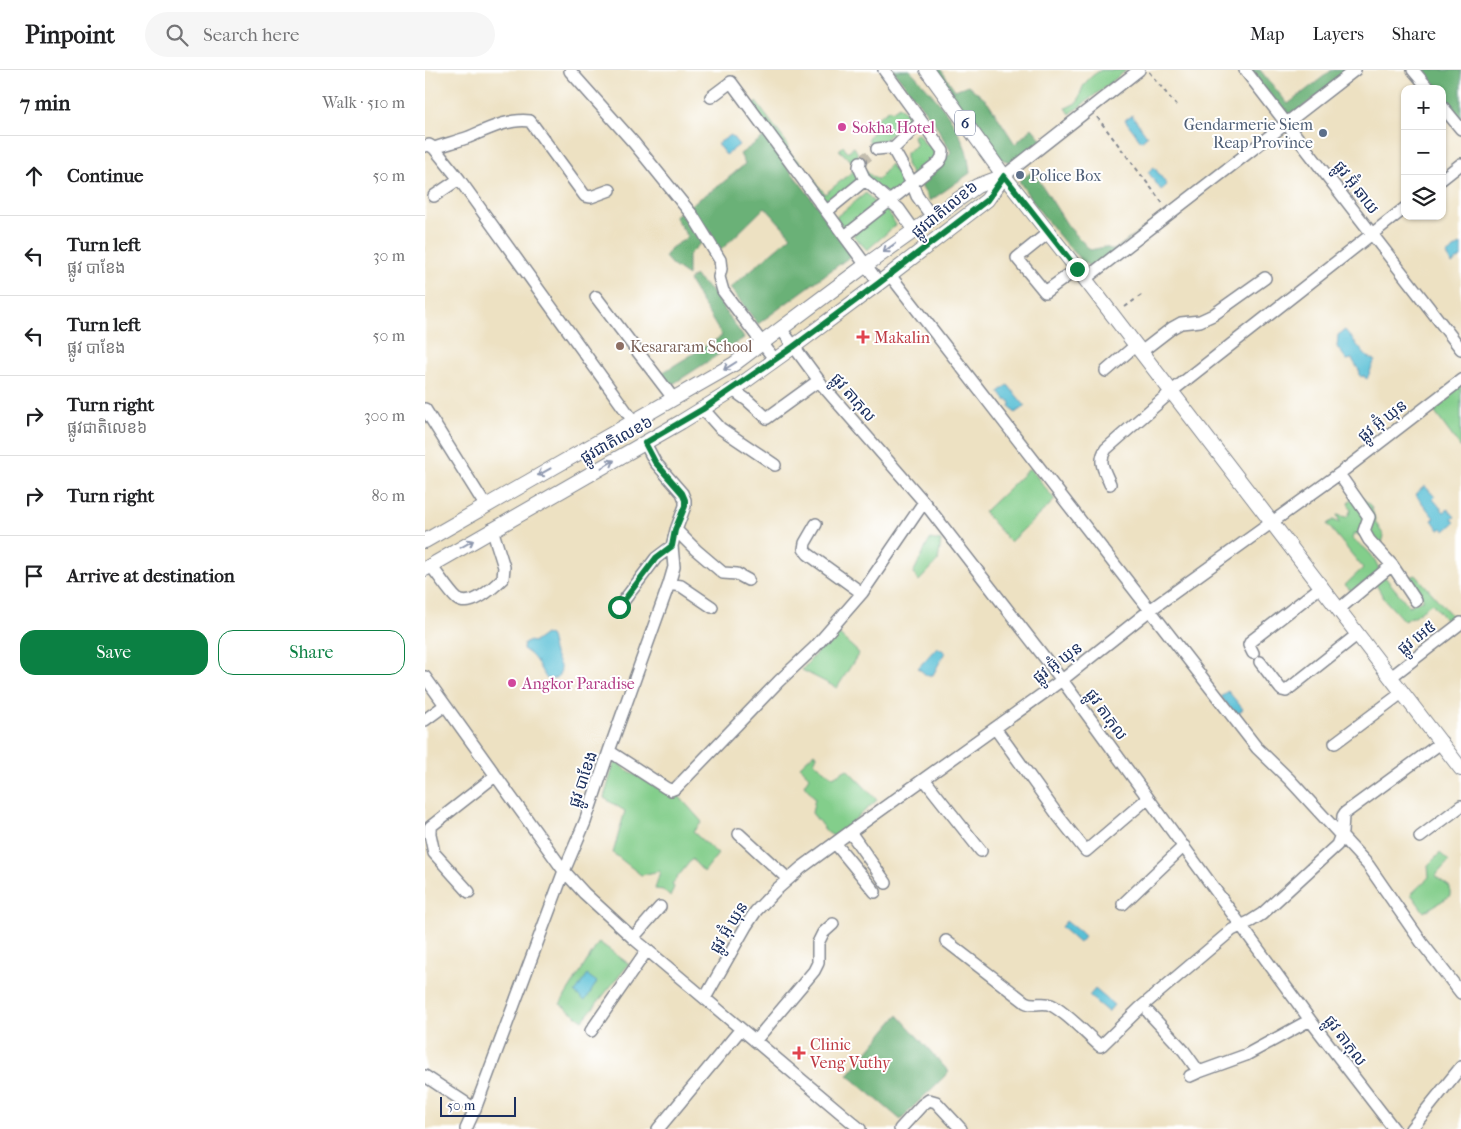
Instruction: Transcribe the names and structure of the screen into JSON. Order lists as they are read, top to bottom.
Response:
{
  "streets": {
    "main road": ["6", "ផ្លូវជាតិលេខ៦"],
    "street": [
      "ផ្លូវ អ៊ុំ ឆាយ",
      "ផ្លូវ តាភុល",
      "ផ្លូវ អ៊ុំ ឃុន",
      "ផ្លូវ អេ៥",
      "ផ្លូវ បាខែង"
    ]
  },
  "crossings": [
    ["6", "ផ្លូវជាតិលេខ៦"],
    ["ផ្លូវជាតិលេខ៦", "ផ្លូវ តាភុល"],
    ["ផ្លូវជាតិលេខ៦", "ផ្លូវ បាខែង"],
    ["ផ្លូវ តាភុល", "ផ្លូវ អ៊ុំ ឃុន"]
  ],
  "places": {
    "other": [
      "Sokha Hotel",
      "Gendarmerie Siem Reap Province",
      "Police Box",
      "Kesararam School",
      "Angkor Paradise"
    ],
    "health": ["Makalin", "Clinic Veng Vuthy"]
  },
  "scale_bar": "50 m",
  "page": {
    "header": "Pinpoint",
    "search": "Search here",
    "nav": ["Map", "Layers", "Share"],
    "heading": ["7 min", "Walk · 510 m"],
    "map_buttons": ["+", "−"],
    "list": [
      ["Continue", "50 m"],
      ["Turn left", "ផ្លូវ បាខែង", "30 m"],
      ["Turn left", "ផ្លូវ បាខែង", "50 m"],
      ["Turn right", "ផ្លូវជាតិលេខ៦", "300 m"],
      ["Turn right", "80 m"],
      "Arrive at destination"
    ],
    "buttons": ["Save", "Share"],
    "scale": "50 m"
  }
}
